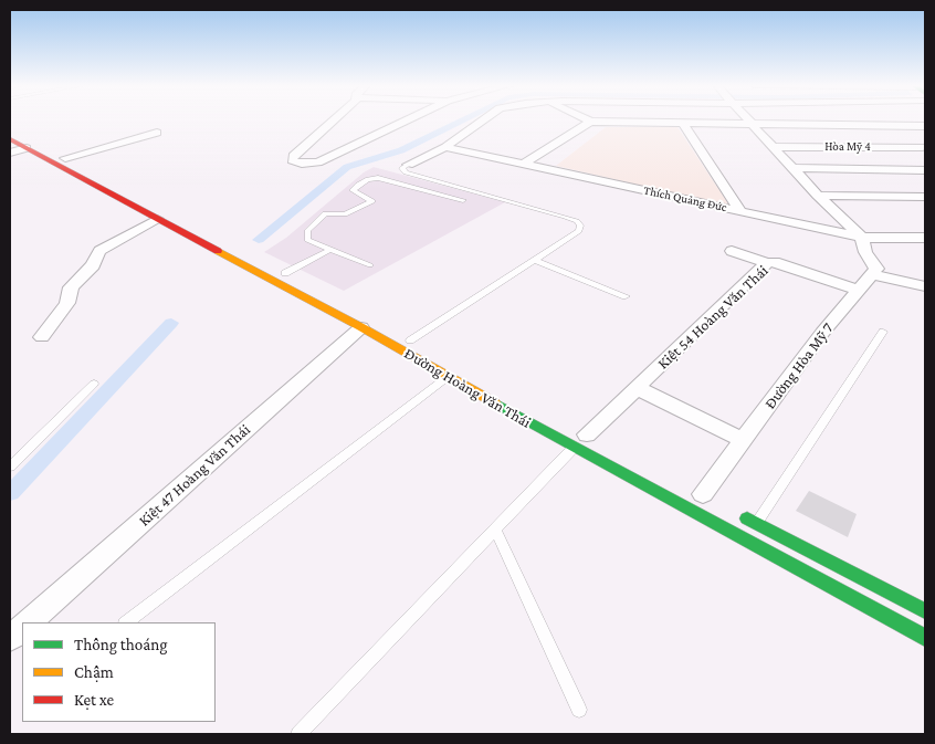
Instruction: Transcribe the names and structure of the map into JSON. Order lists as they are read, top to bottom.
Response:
{
  "streets": {
    "main road": ["Đường Hoàng Văn Thái"],
    "street": [
      "Hòa Mỹ 4",
      "Thích Quảng Đức",
      "Kiệt 54 Hoàng Văn Thái",
      "Đường Hòa Mỹ 7",
      "Kiệt 47 Hoàng Văn Thái"
    ]
  },
  "crossings": [
    ["Kiệt 54 Hoàng Văn Thái", "Đường Hòa Mỹ 7"],
    ["Đường Hoàng Văn Thái", "Kiệt 47 Hoàng Văn Thái"]
  ],
  "legend": ["Thông thoáng", "Chậm", "Kẹt xe"]
}
